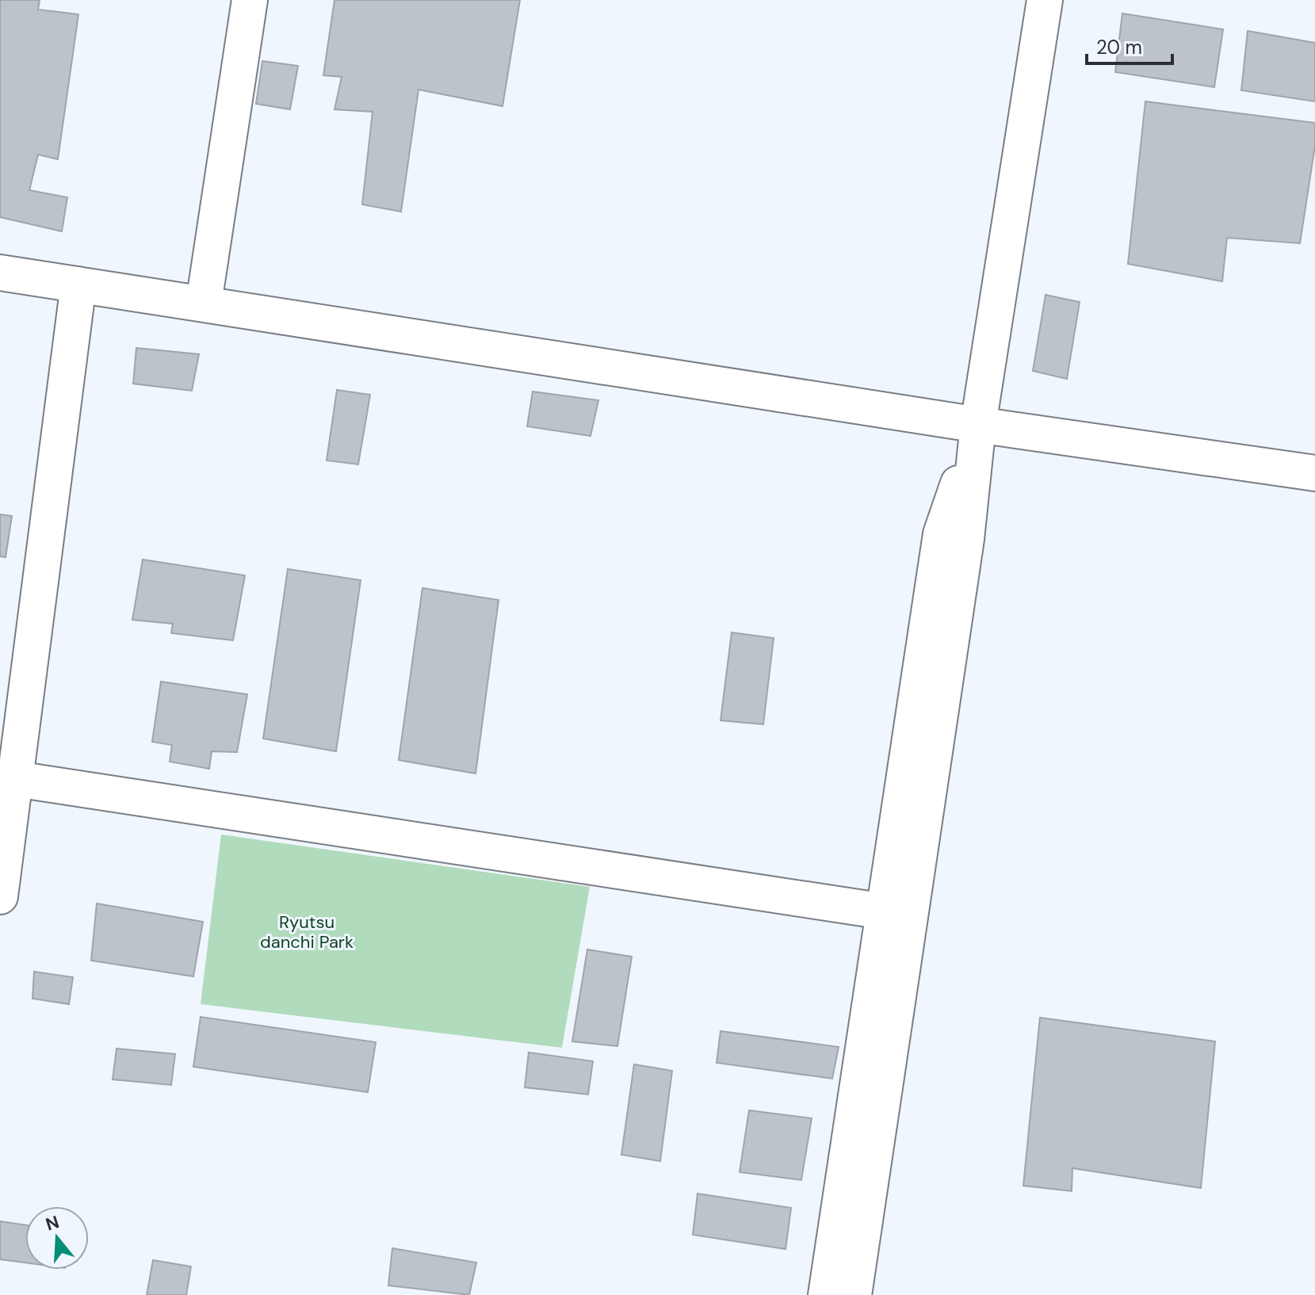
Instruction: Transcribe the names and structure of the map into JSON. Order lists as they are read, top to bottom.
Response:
{
  "parks": ["Ryutsu danchi Park"],
  "scale_bar": "20 m",
  "north": "top"
}
